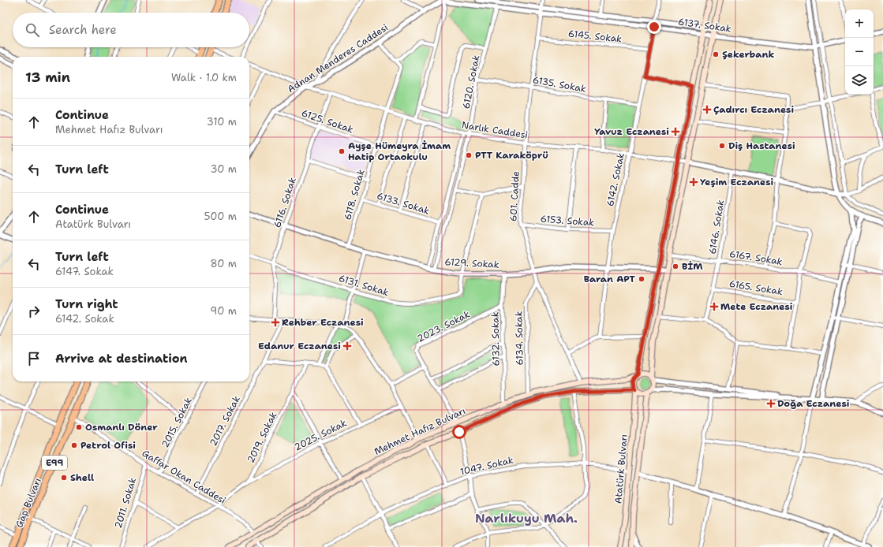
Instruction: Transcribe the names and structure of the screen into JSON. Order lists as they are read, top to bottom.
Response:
{
  "streets": {
    "highway": ["E99", "Gap Bulvarı"],
    "main road": ["Mehmet Hafız Bulvarı", "Atatürk Bulvarı"],
    "street": [
      "6137. Sokak",
      "6145. Sokak",
      "Adnan Menderes Caddesi",
      "6120. Sokak",
      "6135. Sokak",
      "6125. Sokak",
      "Narlık Caddesi",
      "6142. Sokak",
      "6118. Sokak",
      "601. Cadde",
      "6116. Sokak",
      "6133. Sokak",
      "6153. Sokak",
      "6146. Sokak",
      "6167. Sokak",
      "6129. Sokak",
      "6131. Sokak",
      "6165. Sokak",
      "2023. Sokak",
      "6134. Sokak",
      "6132. Sokak",
      "2017. Sokak",
      "2015. Sokak",
      "2025. Sokak",
      "2019. Sokak",
      "1047. Sokak",
      "Gaffar Okan Caddesi",
      "2011. Sokak"
    ]
  },
  "crossings": [
    ["6137. Sokak", "Adnan Menderes Caddesi"],
    ["6137. Sokak", "6120. Sokak"],
    ["6137. Sokak", "6142. Sokak"],
    ["6137. Sokak", "601. Cadde"],
    ["6145. Sokak", "6142. Sokak"],
    ["6145. Sokak", "601. Cadde"],
    ["Adnan Menderes Caddesi", "6125. Sokak"],
    ["Adnan Menderes Caddesi", "Narlık Caddesi"],
    ["6120. Sokak", "6135. Sokak"],
    ["6120. Sokak", "Narlık Caddesi"],
    ["6120. Sokak", "6129. Sokak"],
    ["6135. Sokak", "6142. Sokak"],
    ["6135. Sokak", "601. Cadde"],
    ["6125. Sokak", "6118. Sokak"],
    ["6125. Sokak", "6116. Sokak"],
    ["Narlık Caddesi", "6142. Sokak"],
    ["Narlık Caddesi", "6118. Sokak"],
    ["Narlık Caddesi", "601. Cadde"],
    ["Narlık Caddesi", "6116. Sokak"],
    ["6142. Sokak", "6153. Sokak"],
    ["6142. Sokak", "6129. Sokak"],
    ["6118. Sokak", "6133. Sokak"],
    ["6118. Sokak", "6129. Sokak"],
    ["601. Cadde", "6153. Sokak"],
    ["601. Cadde", "6129. Sokak"],
    ["601. Cadde", "6134. Sokak"],
    ["601. Cadde", "Mehmet Hafız Bulvarı"],
    ["6116. Sokak", "6129. Sokak"],
    ["6116. Sokak", "6131. Sokak"],
    ["6146. Sokak", "6167. Sokak"],
    ["6146. Sokak", "6165. Sokak"],
    ["6129. Sokak", "6131. Sokak"],
    ["6129. Sokak", "6132. Sokak"],
    ["2023. Sokak", "6132. Sokak"],
    ["2023. Sokak", "Mehmet Hafız Bulvarı"],
    ["6134. Sokak", "Mehmet Hafız Bulvarı"],
    ["6132. Sokak", "Mehmet Hafız Bulvarı"],
    ["2017. Sokak", "Gaffar Okan Caddesi"],
    ["2015. Sokak", "Gaffar Okan Caddesi"],
    ["Mehmet Hafız Bulvarı", "Atatürk Bulvarı"],
    ["Mehmet Hafız Bulvarı", "Gaffar Okan Caddesi"],
    ["2025. Sokak", "2019. Sokak"],
    ["2019. Sokak", "Gaffar Okan Caddesi"],
    ["1047. Sokak", "Atatürk Bulvarı"],
    ["Gaffar Okan Caddesi", "Gap Bulvarı"],
    ["Gaffar Okan Caddesi", "2011. Sokak"]
  ],
  "districts": ["Narlıkuyu Mah."],
  "places": {
    "other": [
      "Şekerbank",
      "Diş Hastanesi",
      "Ayşe Hümeyra İmam Hatip Ortaokulu",
      "PTT Karaköprü",
      "BİM",
      "Baran APT",
      "Osmanlı Döner",
      "Petrol Ofisi",
      "Shell"
    ],
    "health": [
      "Çadırcı Eczanesi",
      "Yavuz Eczanesi",
      "Yeşim Eczanesi",
      "Mete Eczanesi",
      "Rehber Eczanesi",
      "Edanur Eczanesi",
      "Doğa Eczanesi"
    ]
  },
  "page": {
    "map_buttons": ["+", "−"],
    "search": "Search here",
    "heading": ["13 min", "Walk · 1.0 km"],
    "list": [
      ["Continue", "Mehmet Hafız Bulvarı", "310 m"],
      ["Turn left", "30 m"],
      ["Continue", "Atatürk Bulvarı", "500 m"],
      ["Turn left", "6147. Sokak", "80 m"],
      ["Turn right", "6142. Sokak", "90 m"],
      "Arrive at destination"
    ]
  }
}
